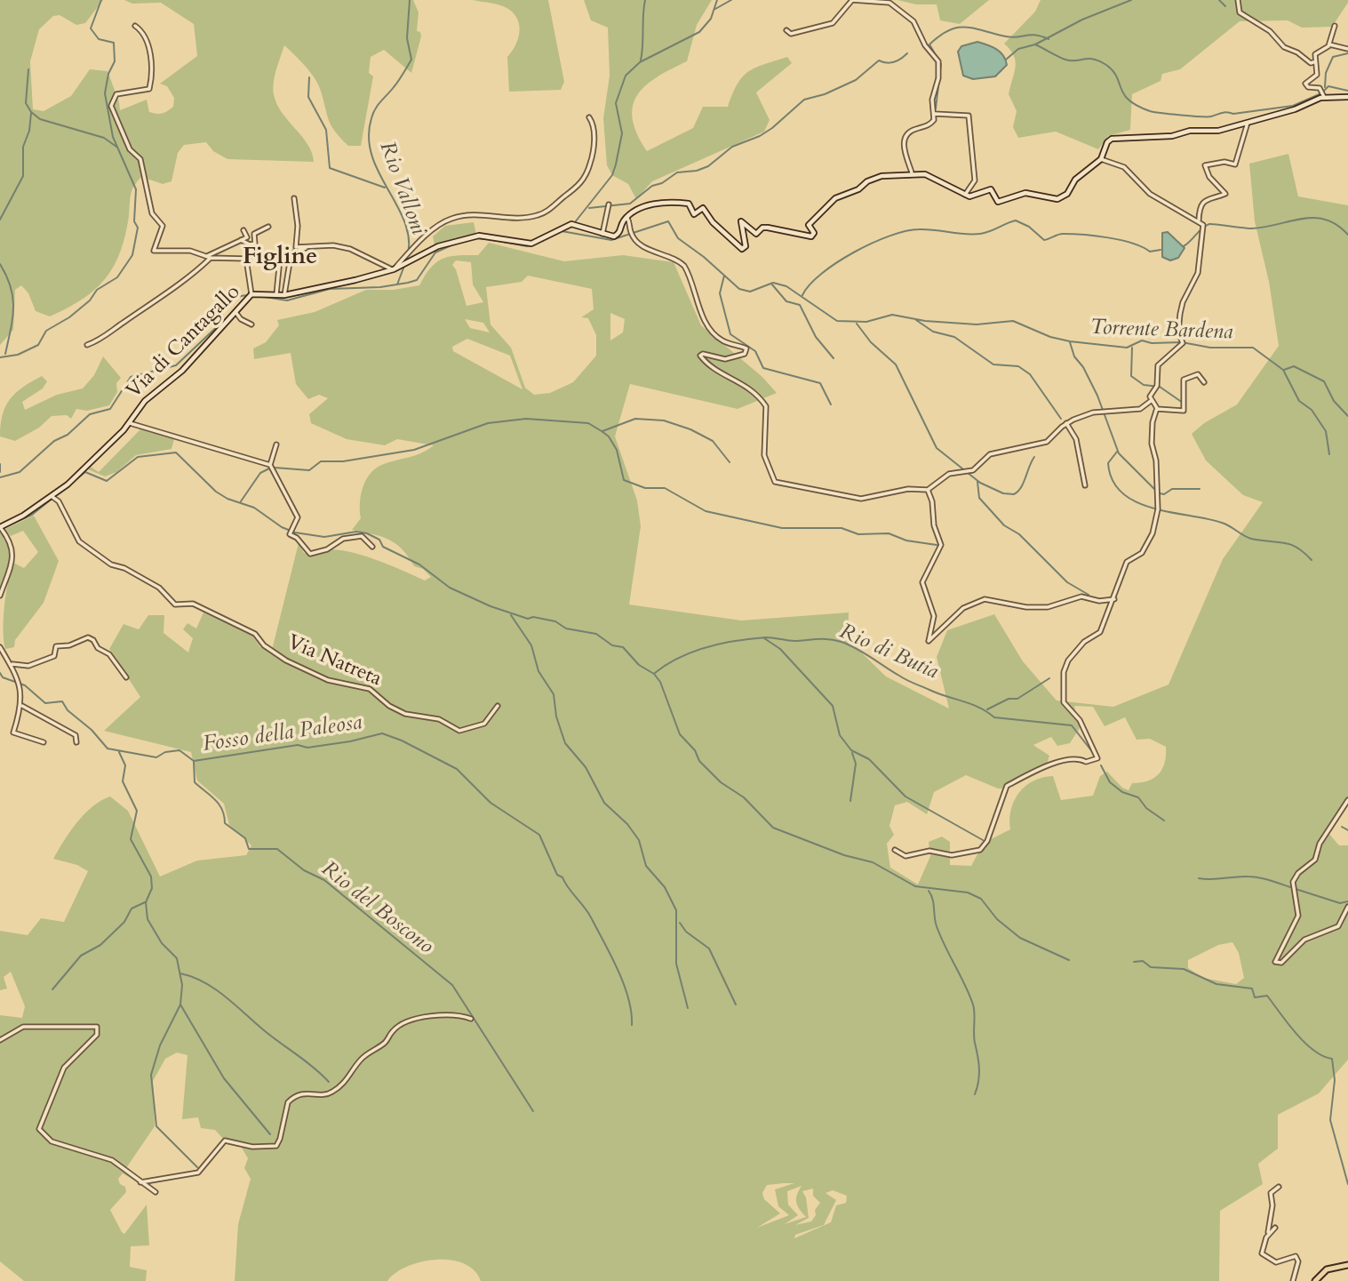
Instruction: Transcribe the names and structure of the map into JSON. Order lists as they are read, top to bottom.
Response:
{
  "streets": {
    "street": ["Via di Cantagallo", "Via Natreta"]
  },
  "crossings": [
    ["Via di Cantagallo", "Via Natreta"]
  ],
  "districts": ["Figline"],
  "water": [
    "Rio Valloni",
    "Torrente Bardena",
    "Rio di Butia",
    "Fosso della Paleosa",
    "Rio del Boscono"
  ]
}
